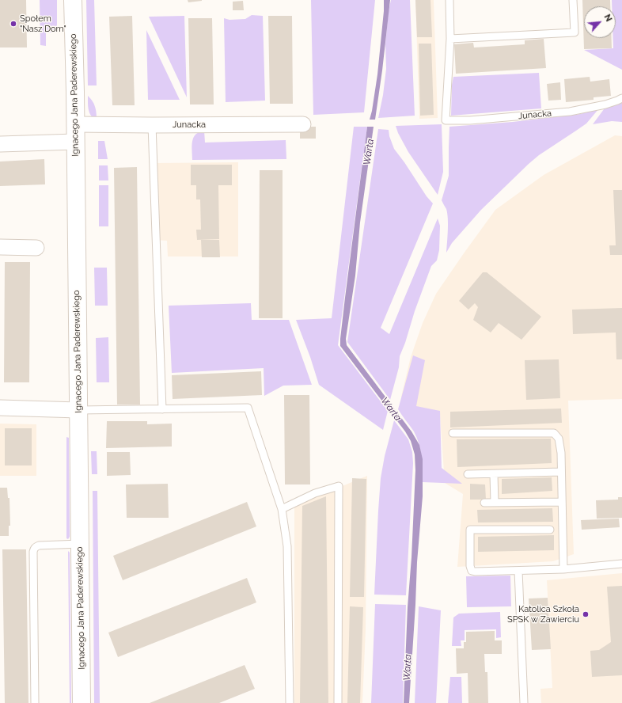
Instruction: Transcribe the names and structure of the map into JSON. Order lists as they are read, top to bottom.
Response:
{
  "streets": {
    "main road": ["Ignacego Jana Paderewskiego"],
    "street": ["Junacka"]
  },
  "crossings": [
    ["Ignacego Jana Paderewskiego", "Junacka"]
  ],
  "water": ["Warta"],
  "places": ["Społem \"Nasz Dom\"", "Katolica Szkoła SPSK w Zawierciu"],
  "north": "top right"
}
